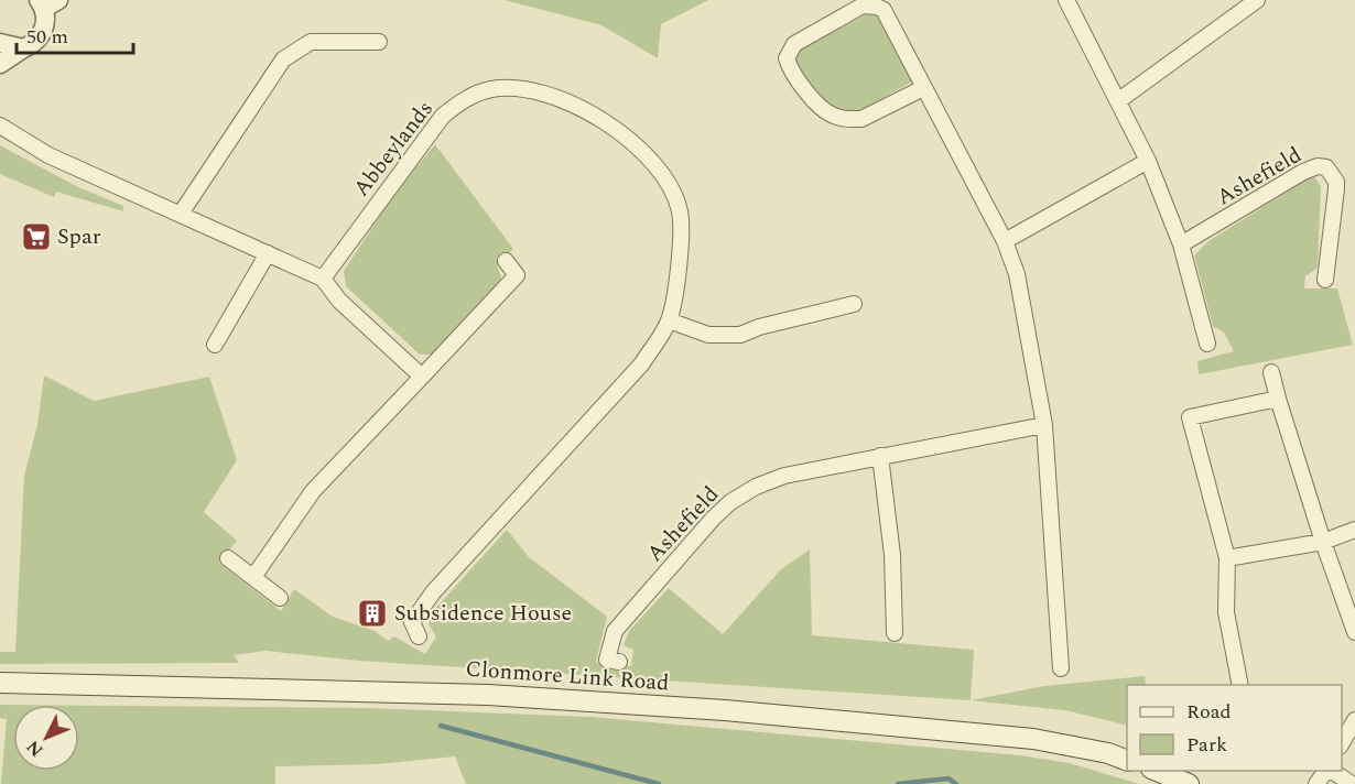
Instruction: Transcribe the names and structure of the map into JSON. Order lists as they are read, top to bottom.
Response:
{
  "streets": {
    "main road": ["Clonmore Link Road"],
    "street": ["Abbeylands", "Ashefield"]
  },
  "places": {
    "supermarket": ["Spar"],
    "building": ["Subsidence House"]
  },
  "legend": ["Road", "Park"],
  "scale_bar": "50 m",
  "north": "bottom left"
}
